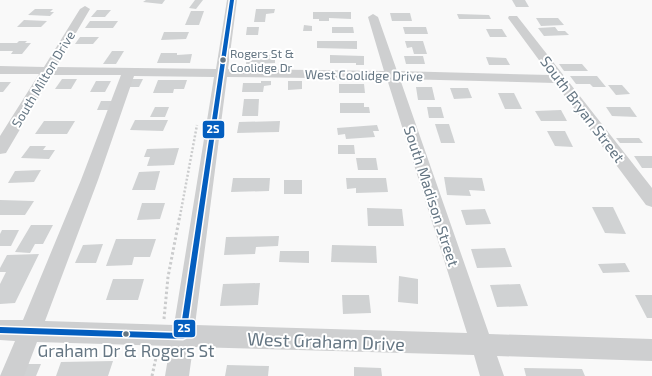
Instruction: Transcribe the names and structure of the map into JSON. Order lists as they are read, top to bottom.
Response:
{
  "streets": {
    "street": [
      "West Coolidge Drive",
      "South Milton Drive",
      "South Bryan Street",
      "South Madison Street",
      "West Graham Drive"
    ]
  },
  "crossings": [
    ["West Coolidge Drive", "South Milton Drive"],
    ["West Coolidge Drive", "South Bryan Street"],
    ["West Coolidge Drive", "South Madison Street"],
    ["South Madison Street", "West Graham Drive"]
  ],
  "places": ["Rogers St & Coolidge Dr", "Graham Dr & Rogers St"],
  "lines": ["transit line 2S"]
}
